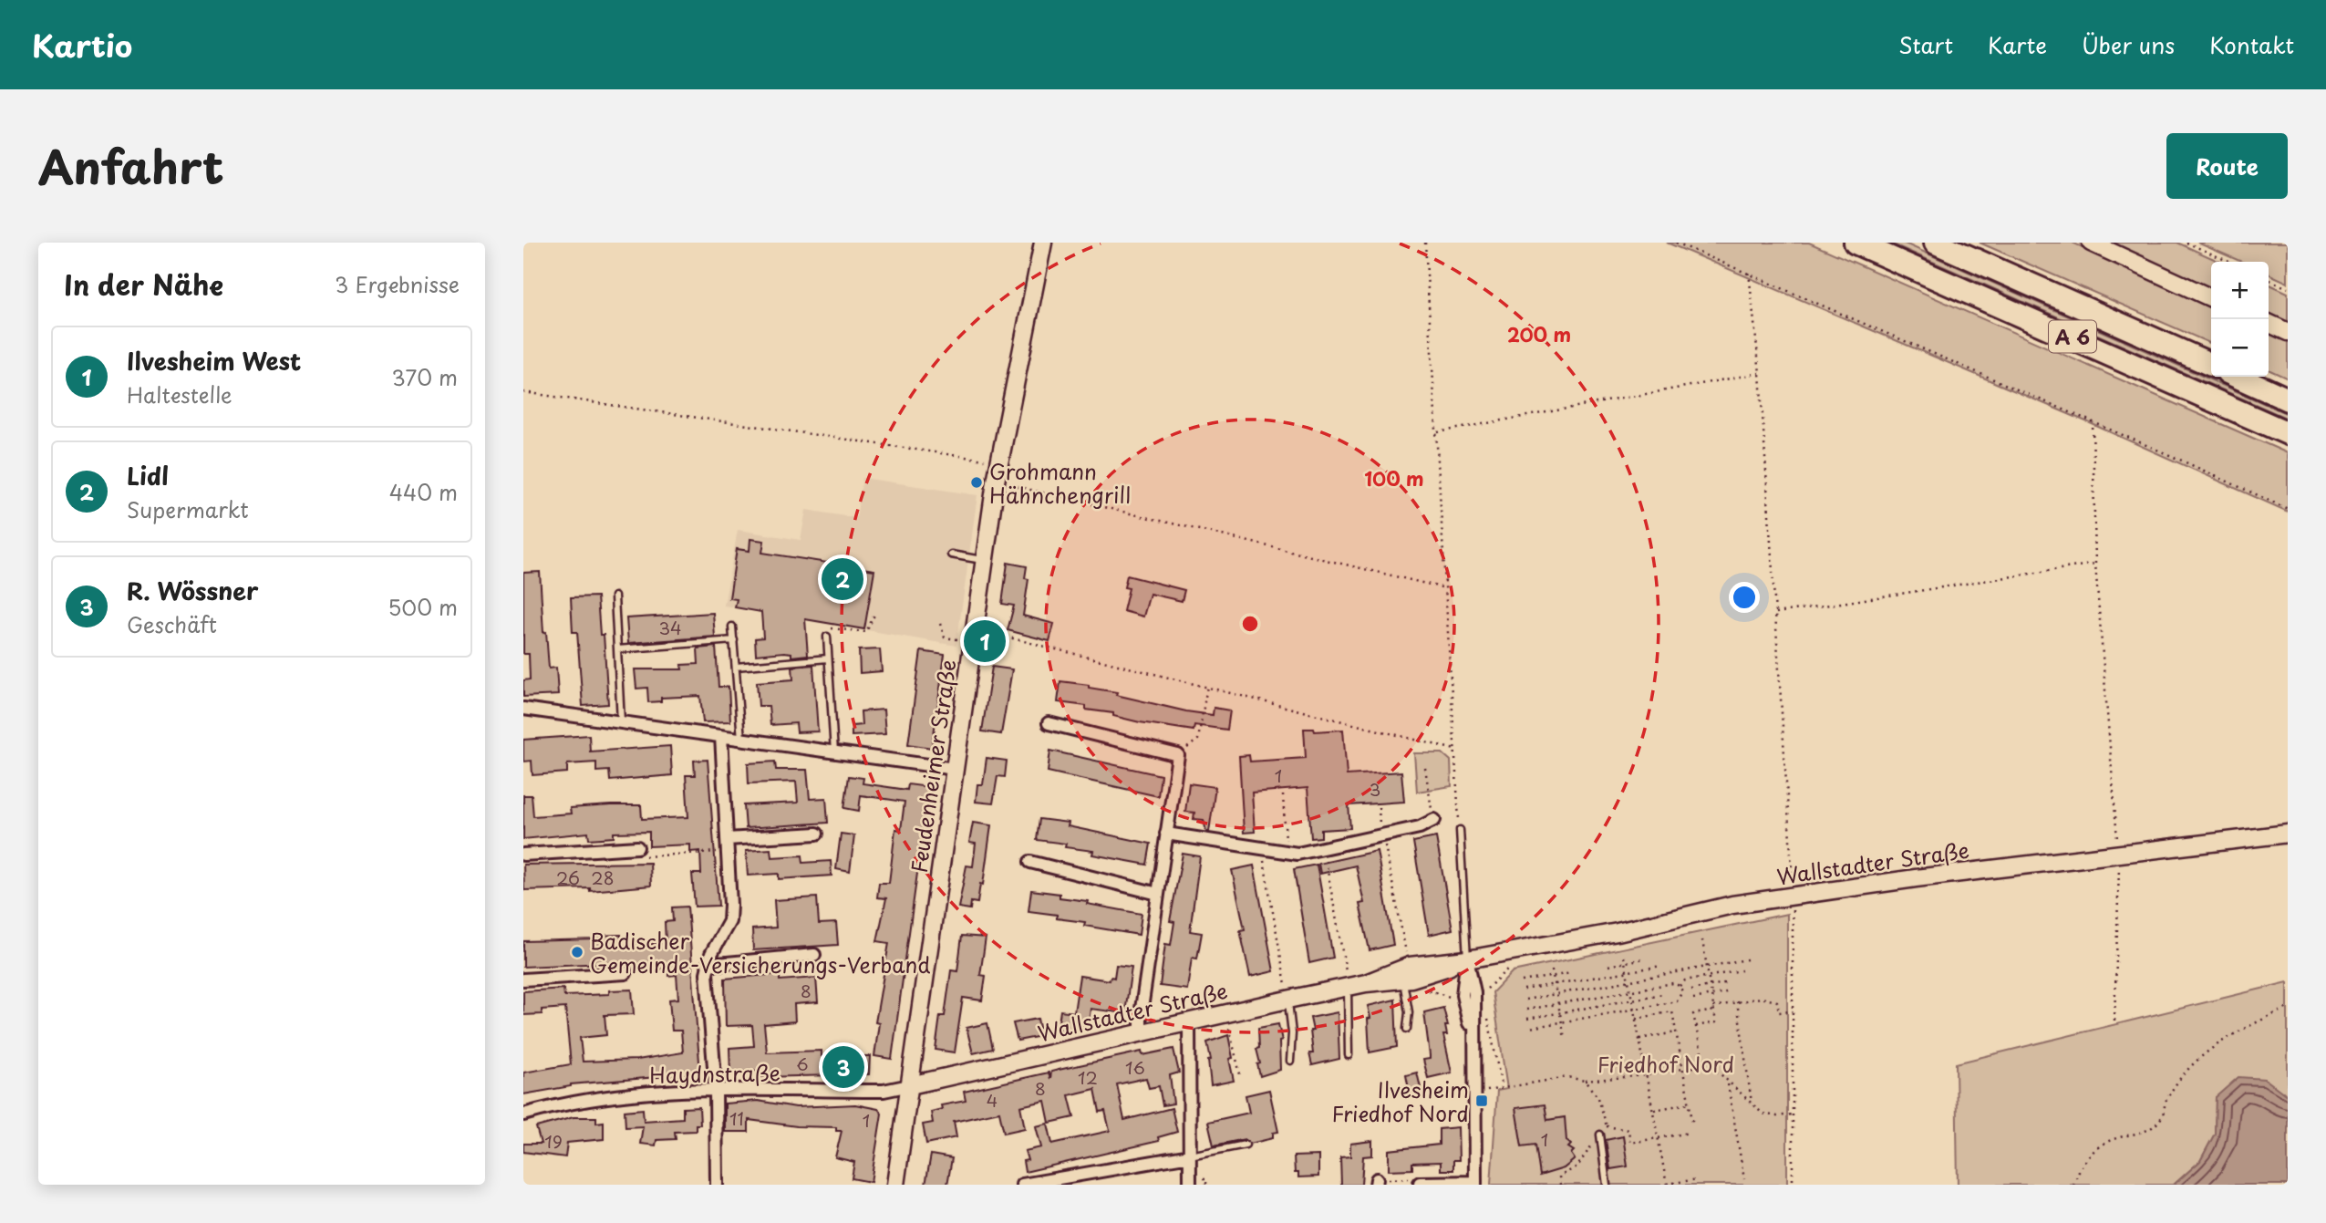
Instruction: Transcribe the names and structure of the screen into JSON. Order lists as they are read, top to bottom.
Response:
{
  "streets": {
    "highway": ["A 6"],
    "main road": ["Feudenheimer Straße", "Wallstadter Straße"],
    "street": ["Haydnstraße"]
  },
  "crossings": [
    ["Feudenheimer Straße", "Wallstadter Straße"],
    ["Feudenheimer Straße", "Haydnstraße"],
    ["Wallstadter Straße", "Haydnstraße"]
  ],
  "parks": ["Friedhof Nord"],
  "places": {
    "other": ["Grohmann Hähnchengrill", "Badischer Gemeinde-Versicherungs-Verband"],
    "transit": ["Ilvesheim Friedhof Nord"]
  },
  "house_numbers": [
    "34",
    "1",
    "3",
    "26",
    "28",
    "8",
    "6",
    "16",
    "12",
    "8",
    "4",
    "11",
    "1",
    "1",
    "19"
  ],
  "page": {
    "header": "Kartio",
    "nav": [
      "Start",
      "Karte",
      "Über uns",
      "Kontakt"
    ],
    "title": "Anfahrt",
    "buttons": "Route",
    "heading": ["In der Nähe", "3 Ergebnisse"],
    "map_buttons": ["+", "−"],
    "list": [
      {
        "mark": "1",
        "name": "Ilvesheim West",
        "note": "Haltestelle",
        "value": "370 m"
      },
      {
        "mark": "2",
        "name": "Lidl",
        "note": "Supermarkt",
        "value": "440 m"
      },
      {
        "mark": "3",
        "name": "R. Wössner",
        "note": "Geschäft",
        "value": "500 m"
      }
    ],
    "pins": ["2", "1", "3"]
  },
  "rings": ["200 m", "100 m"]
}
